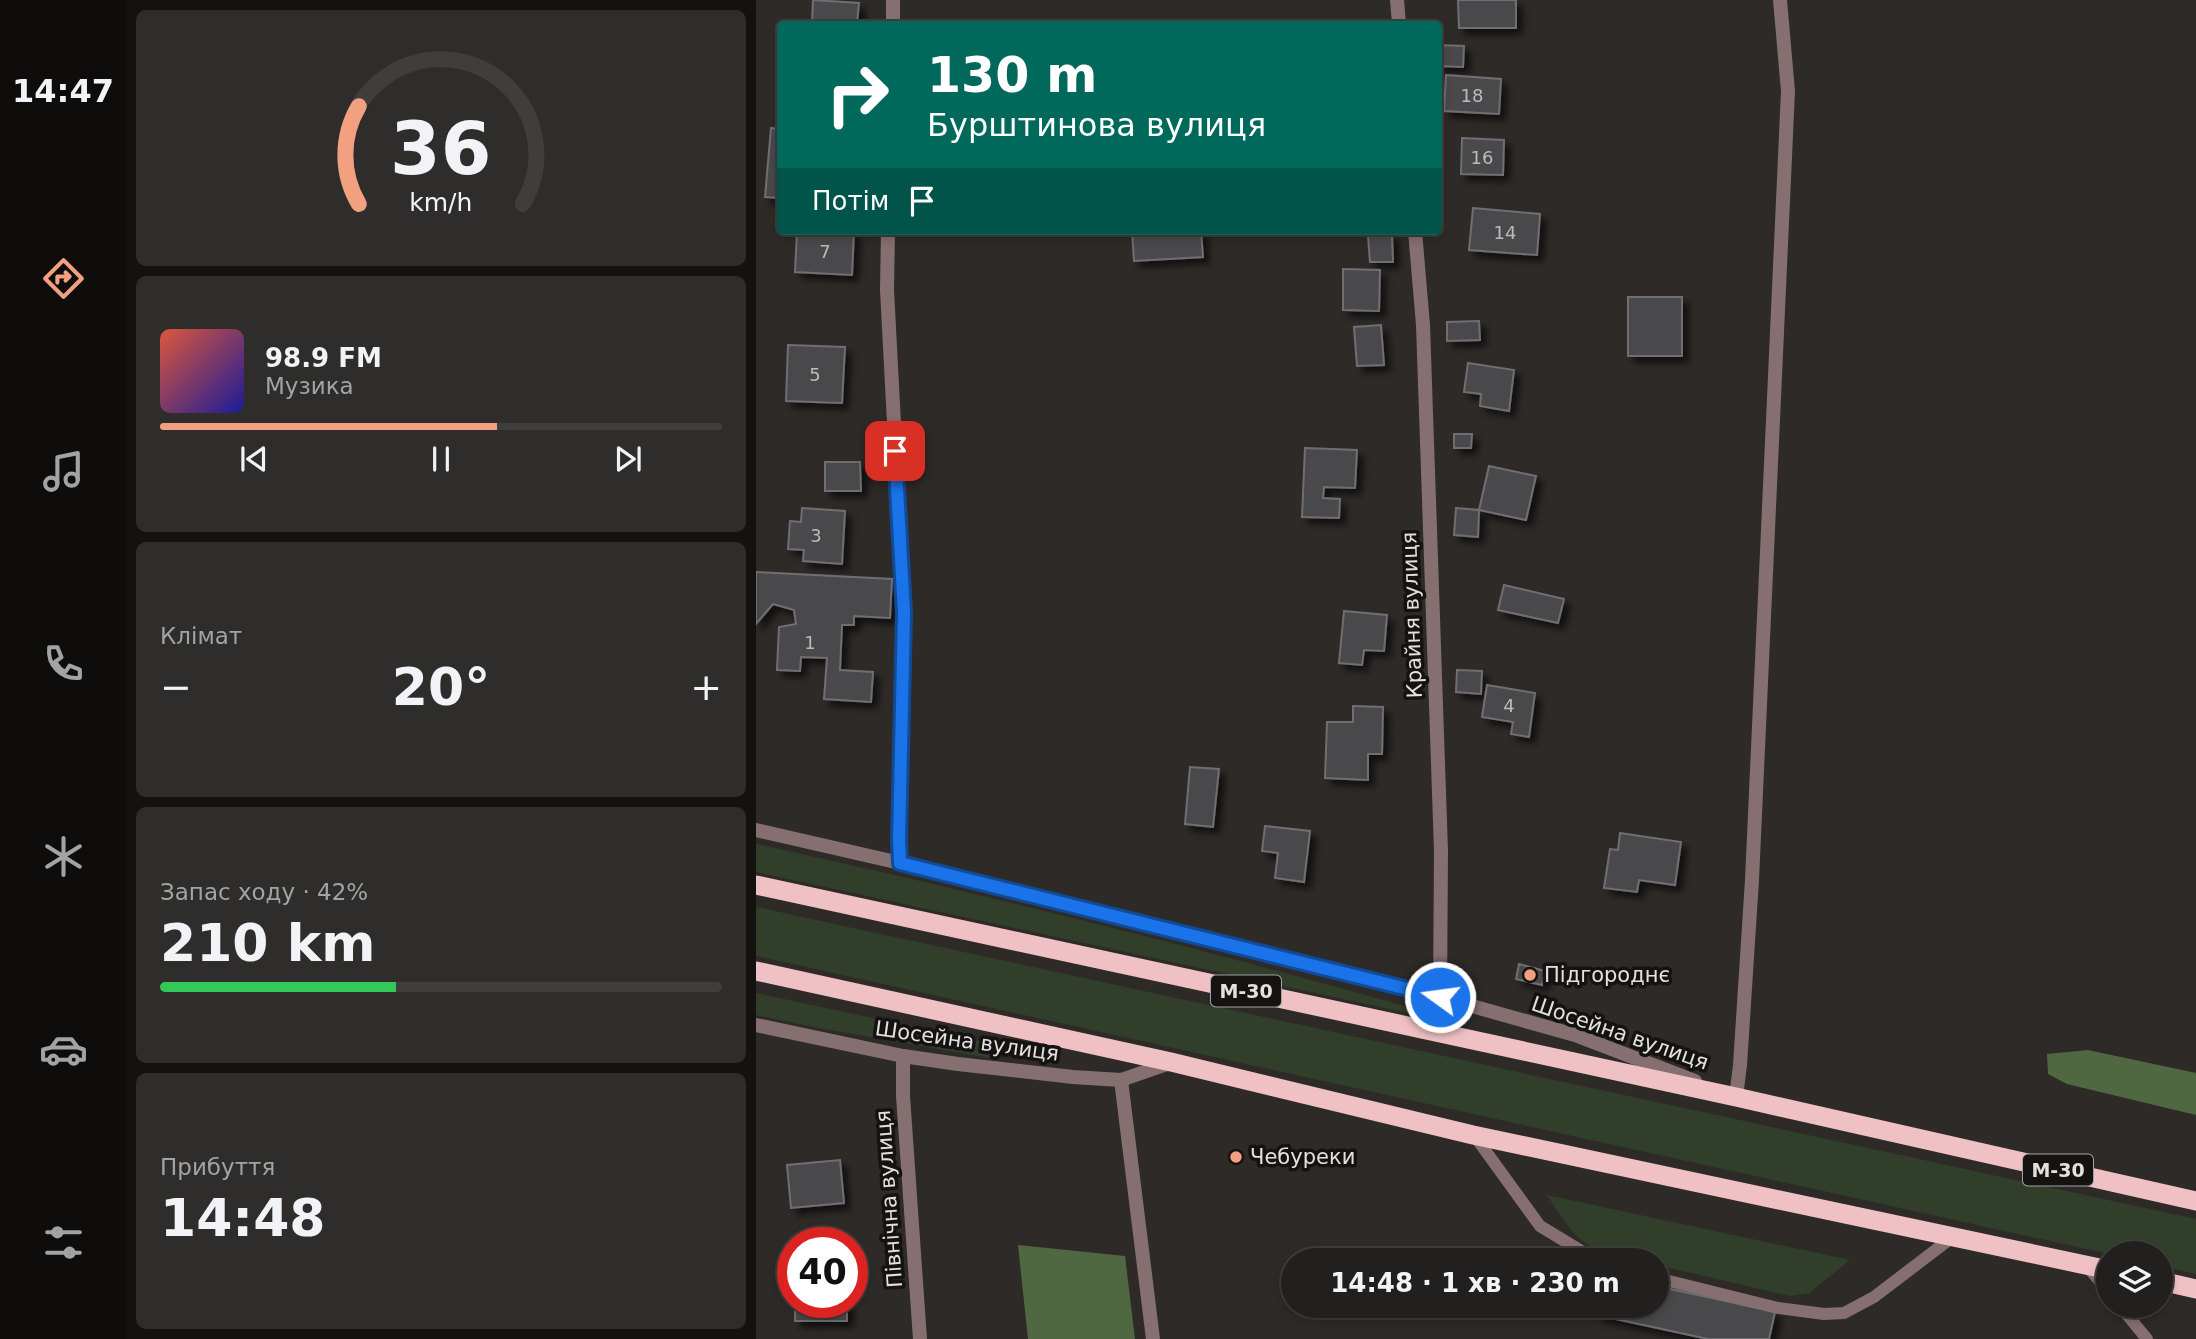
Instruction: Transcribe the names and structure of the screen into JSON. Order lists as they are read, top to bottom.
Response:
{
  "streets": {
    "highway": ["М-30"],
    "street": ["Крайня вулиця", "Шосейна вулиця", "Північна вулиця"]
  },
  "crossings": [
    ["Крайня вулиця", "Шосейна вулиця"],
    ["М-30", "Шосейна вулиця"],
    ["Шосейна вулиця", "Північна вулиця"]
  ],
  "places": ["Підгороднє", "Чебуреки"],
  "house_numbers": [
    "18",
    "16",
    "14",
    "7",
    "5",
    "3",
    "1",
    "4"
  ],
  "page": {
    "tabs": "14:47",
    "turn": ["130 m", "Бурштинова вулиця"],
    "then": "Потім",
    "song": ["98.9 FM", "Музика"],
    "tile": [
      "Клімат",
      ["Запас ходу · 42%", "210 km"],
      ["Прибуття", "14:48"]
    ],
    "heat": ["−", "20°", "+"],
    "limit": "40",
    "trip": "14:48 · 1 хв · 230 m",
    "gauge": ["36", "km/h"]
  }
}
